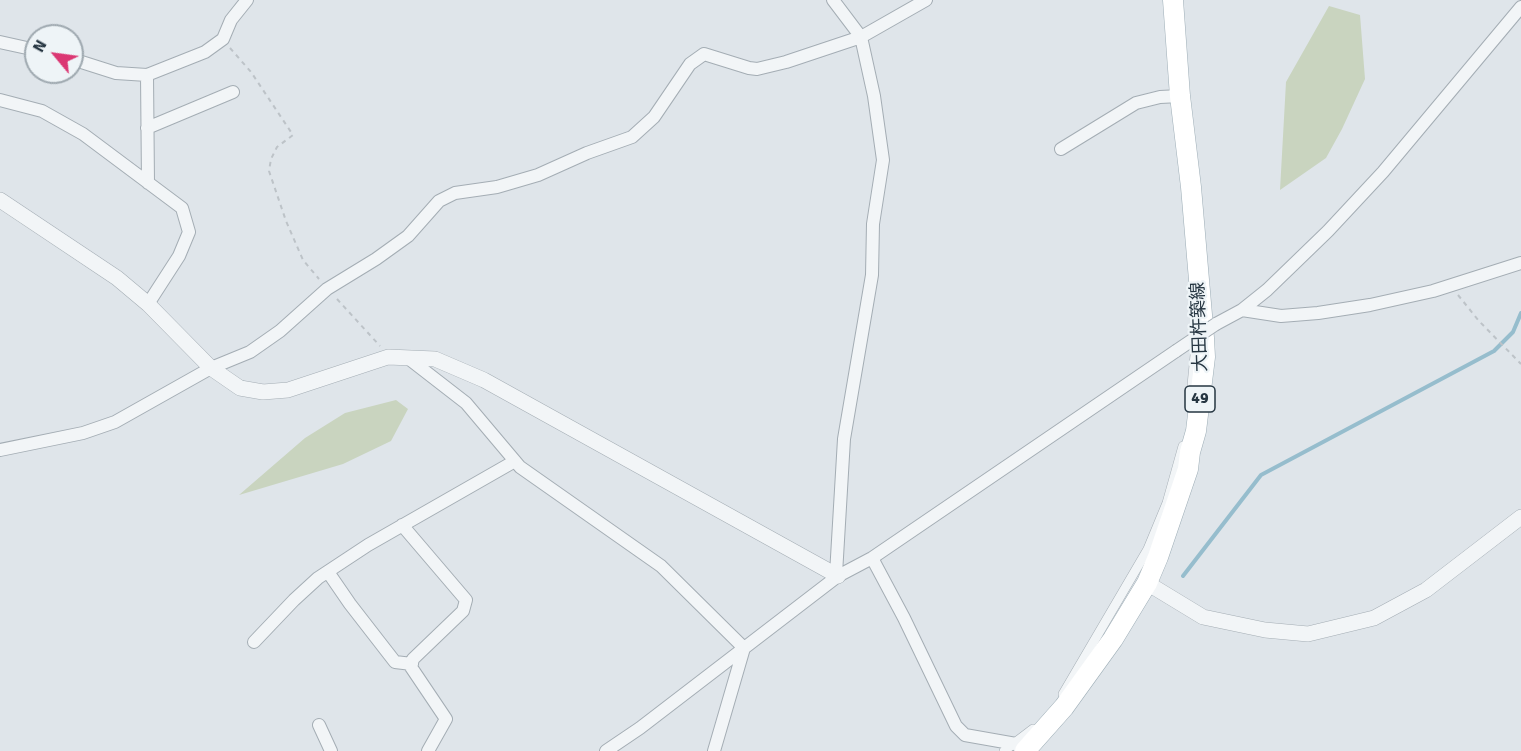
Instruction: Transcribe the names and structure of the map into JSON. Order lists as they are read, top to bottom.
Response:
{
  "streets": {
    "main road": ["大田杵築線", "49"]
  },
  "north": "top left"
}
